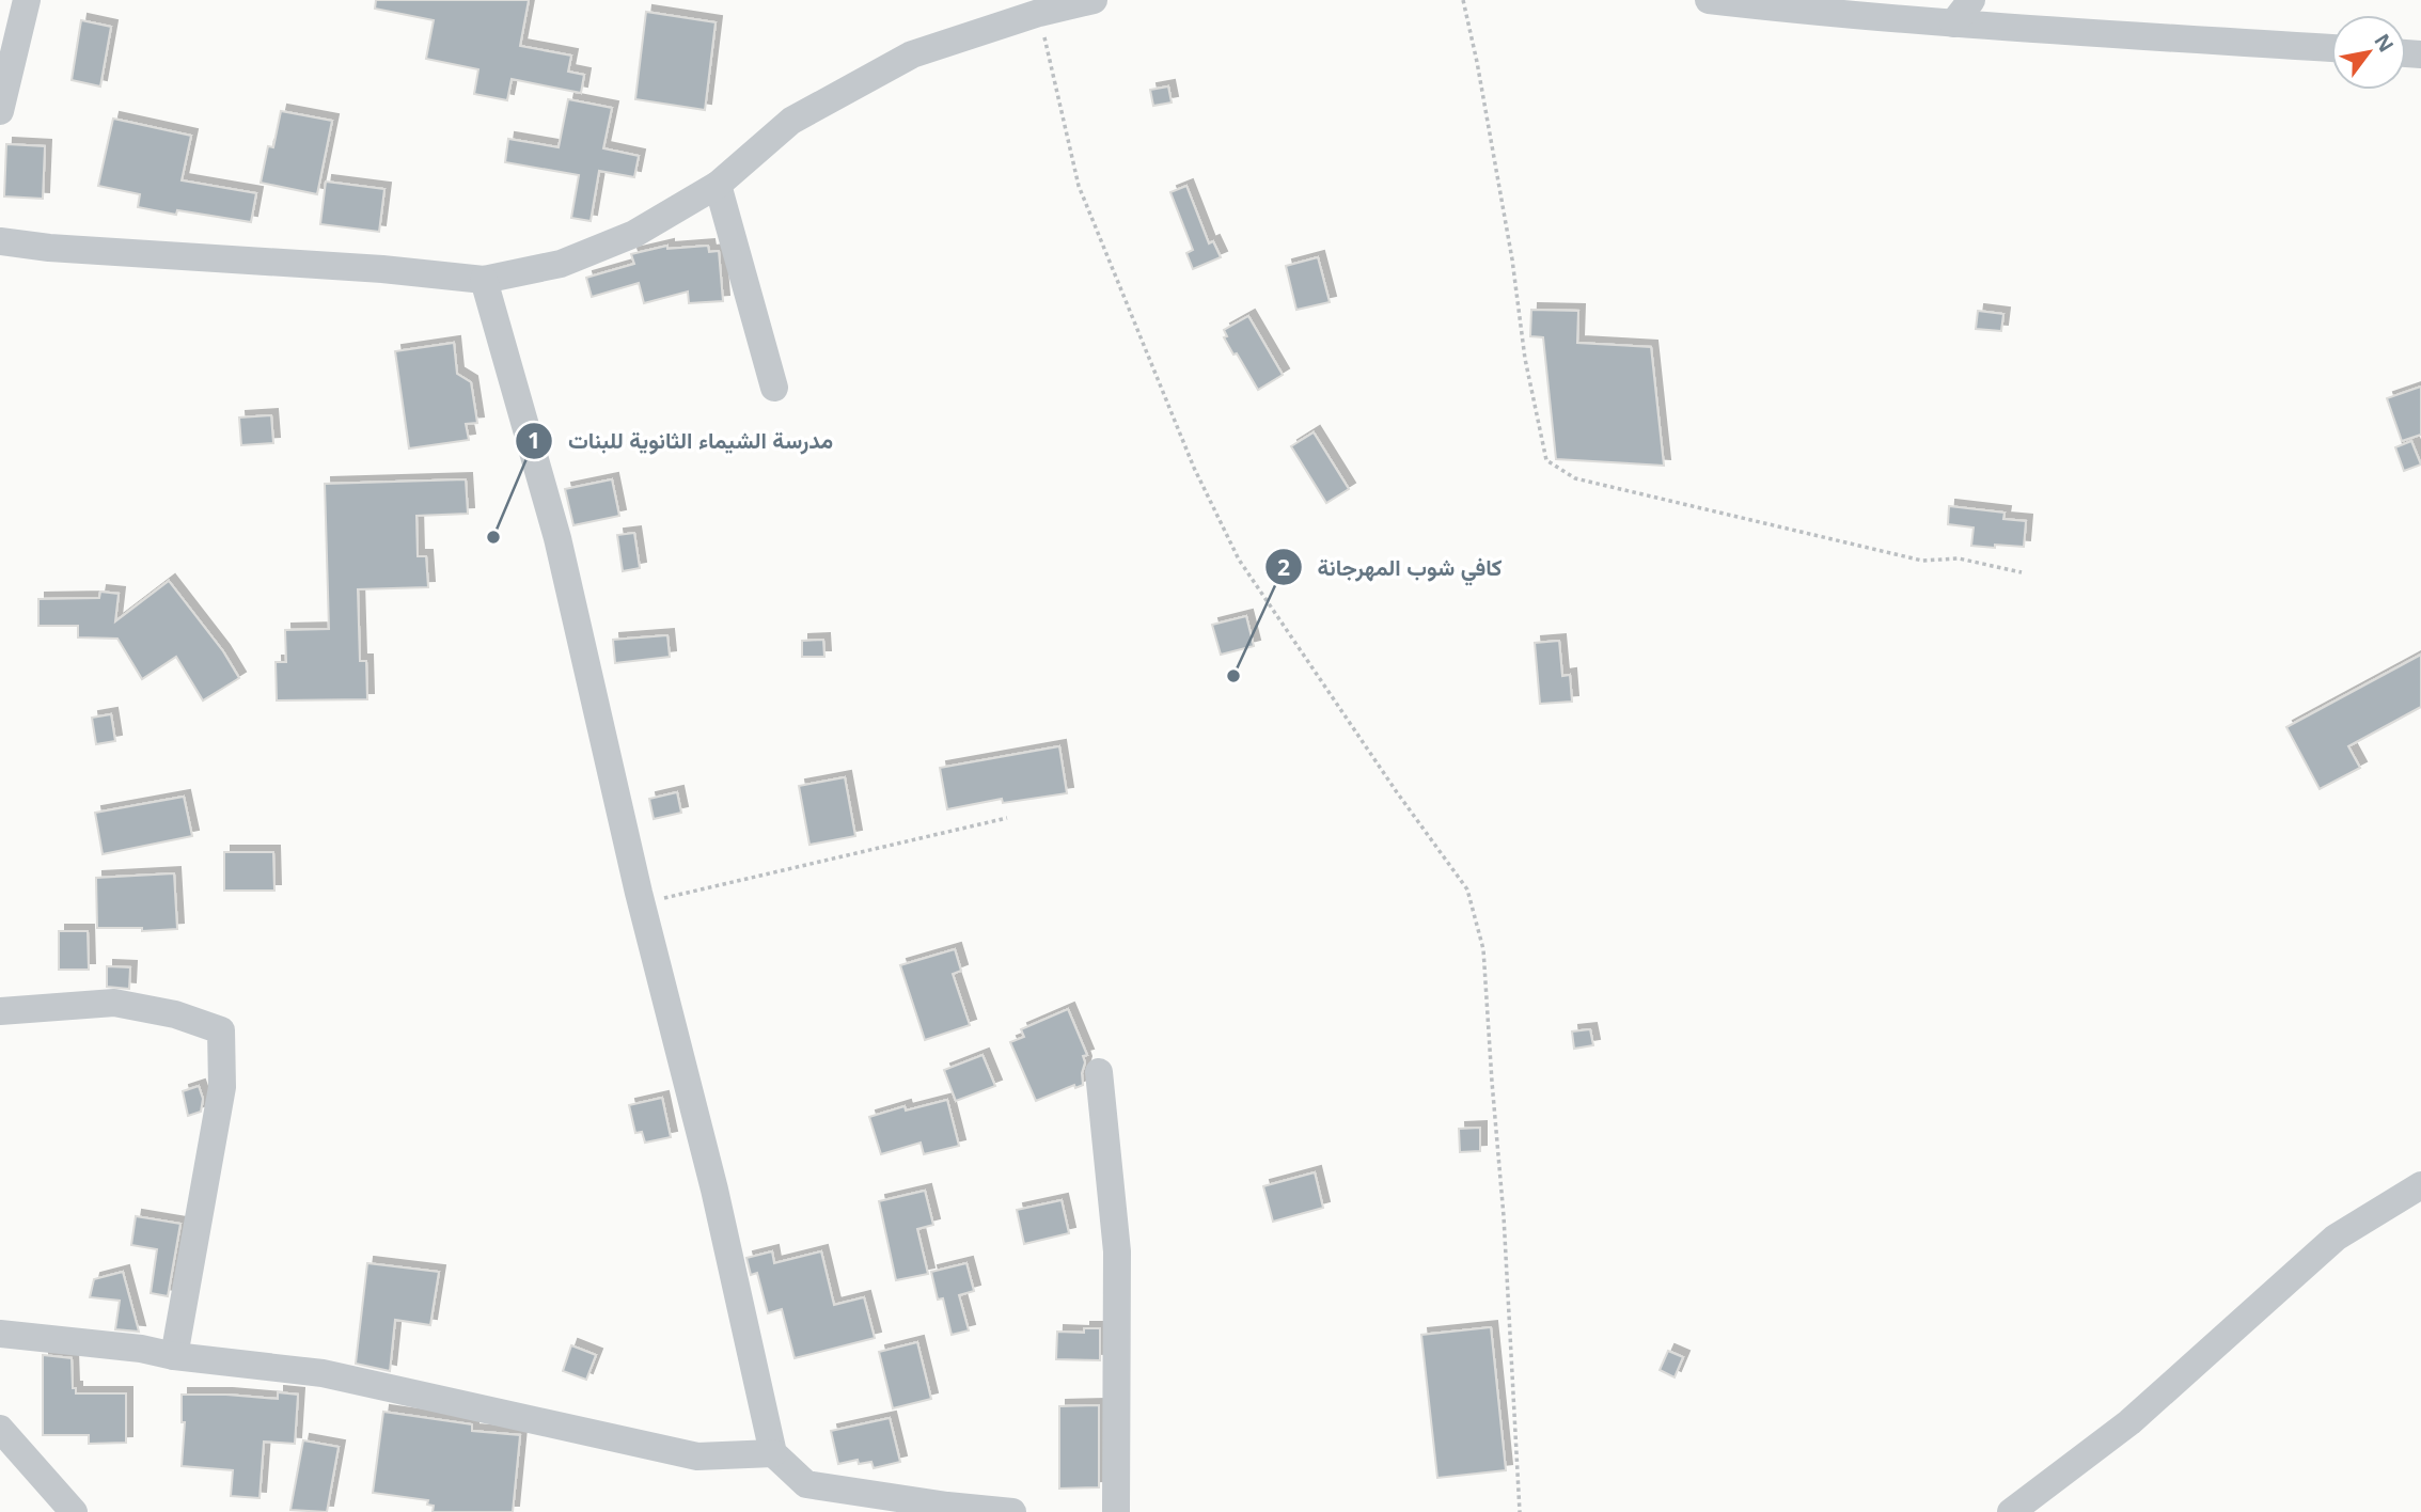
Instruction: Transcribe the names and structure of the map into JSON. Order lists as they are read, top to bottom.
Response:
{
  "places": ["مدرسة الشيماء الثانوية للبنات", "كافي شوب المهرجانة"],
  "north": "top right"
}
